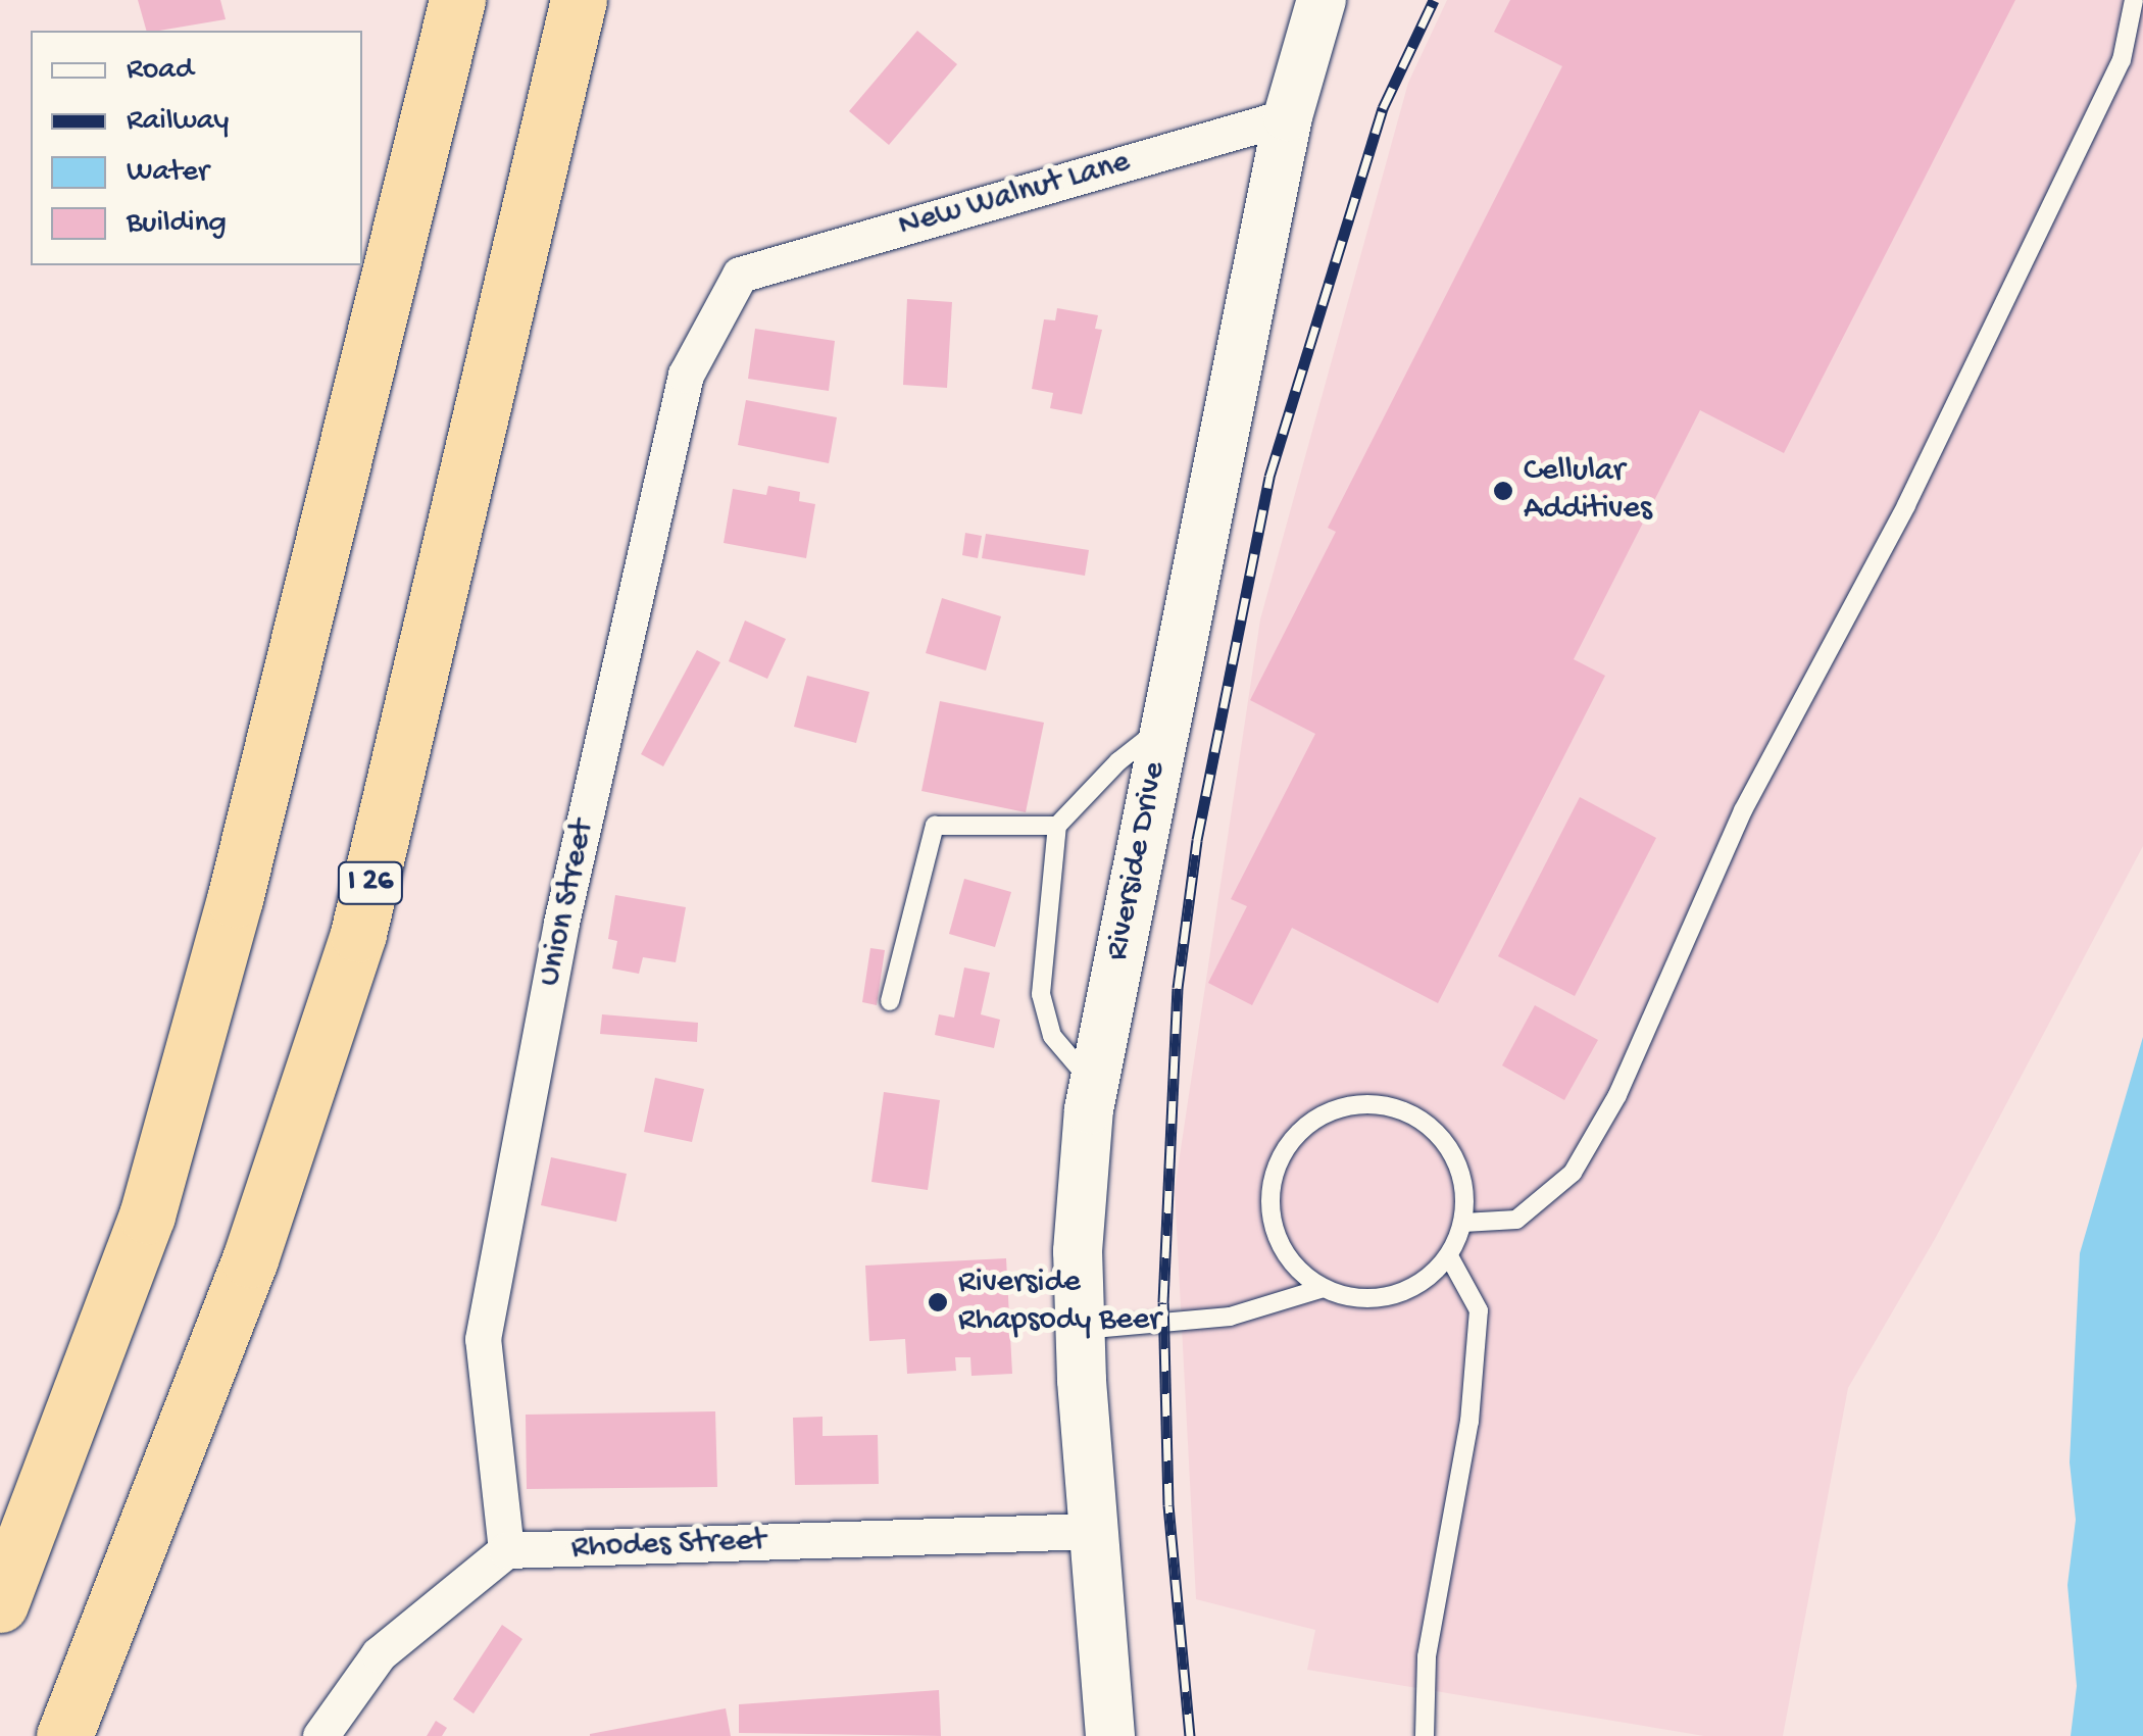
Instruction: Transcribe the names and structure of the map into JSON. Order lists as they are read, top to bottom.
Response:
{
  "streets": {
    "highway": ["I 26"],
    "main road": ["Riverside Drive"],
    "street": ["New Walnut Lane", "Union Street", "Rhodes Street"]
  },
  "crossings": [
    ["New Walnut Lane", "Riverside Drive"],
    ["New Walnut Lane", "Union Street"],
    ["Riverside Drive", "Rhodes Street"],
    ["Union Street", "Rhodes Street"]
  ],
  "places": ["Cellular Additives", "Riverside Rhapsody Beer"],
  "legend": [
    "Road",
    "Railway",
    "Water",
    "Building"
  ]
}
